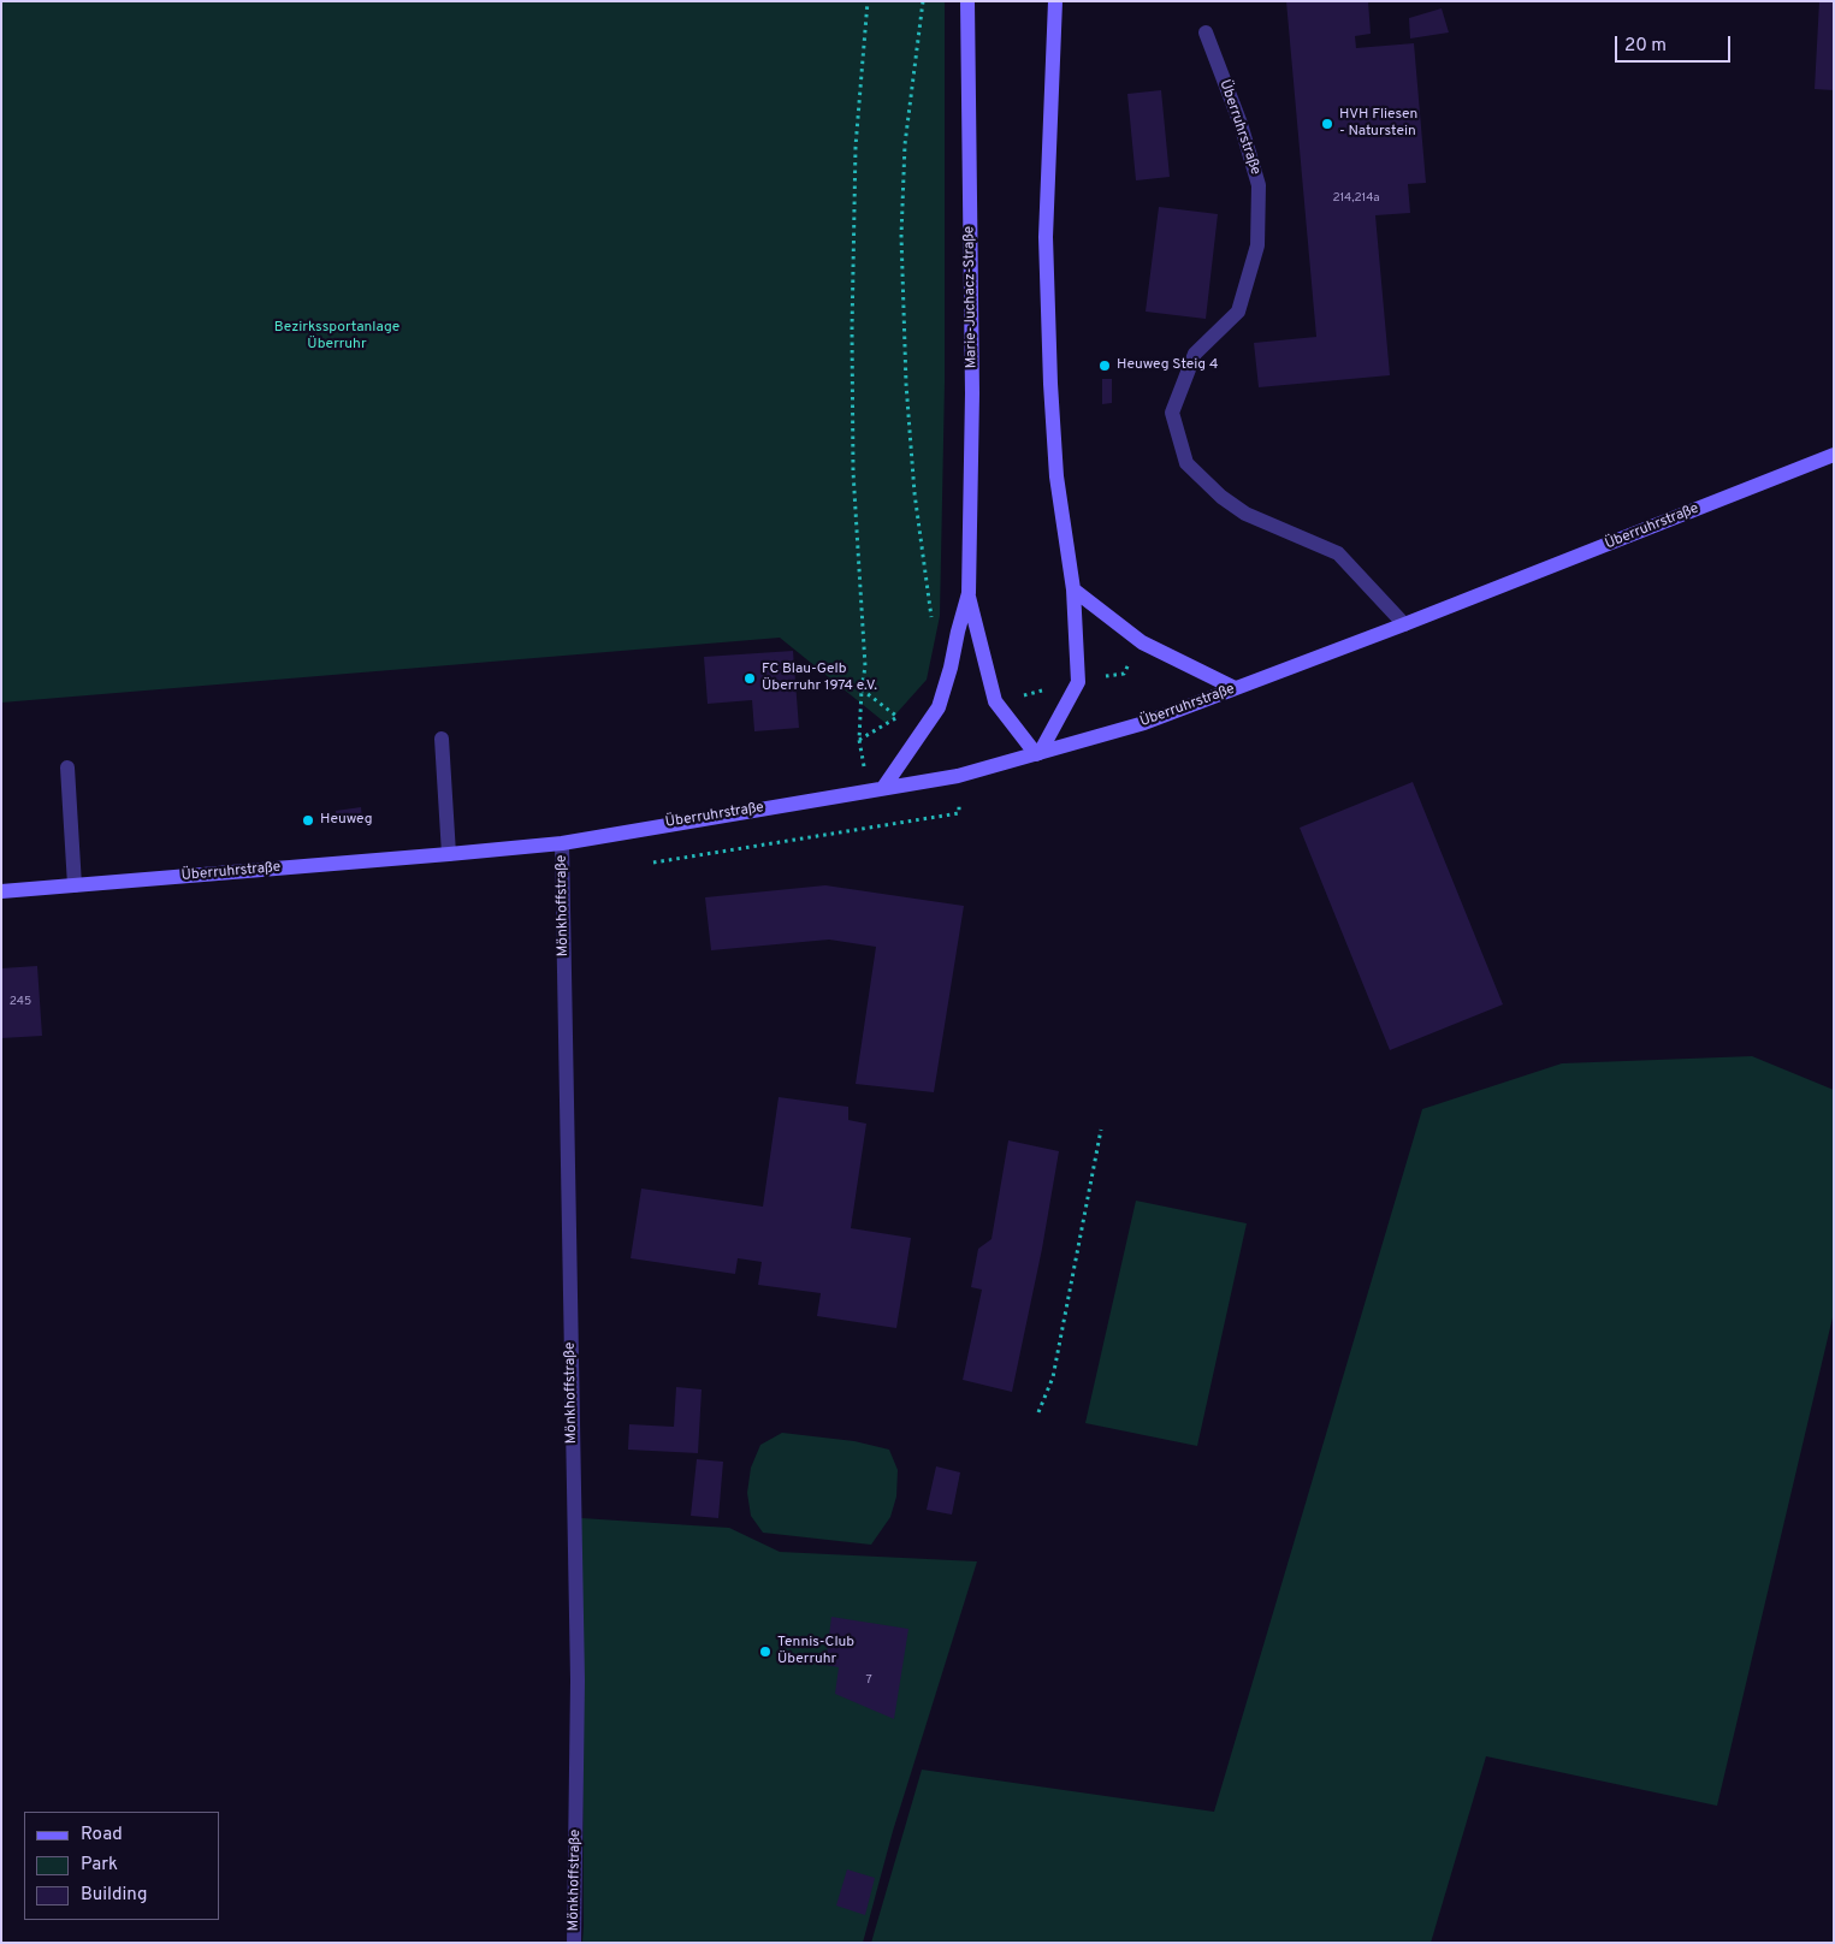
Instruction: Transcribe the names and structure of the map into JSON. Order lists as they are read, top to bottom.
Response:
{
  "streets": {
    "main road": ["Überruhrstraße", "Marie-Juchacz-Straße"],
    "street": ["Mönkhoffstraße"]
  },
  "crossings": [
    ["Überruhrstraße", "Marie-Juchacz-Straße"],
    ["Überruhrstraße", "Mönkhoffstraße"]
  ],
  "parks": ["Bezirkssportanlage Überruhr"],
  "places": [
    "HVH Fliesen - Naturstein",
    "Heuweg Steig 4",
    "FC Blau-Gelb Überruhr 1974 e.V.",
    "Heuweg",
    "Tennis-Club Überruhr"
  ],
  "house_numbers": ["214,214a", "245", "7"],
  "legend": ["Road", "Park", "Building"],
  "scale_bar": "20 m"
}
